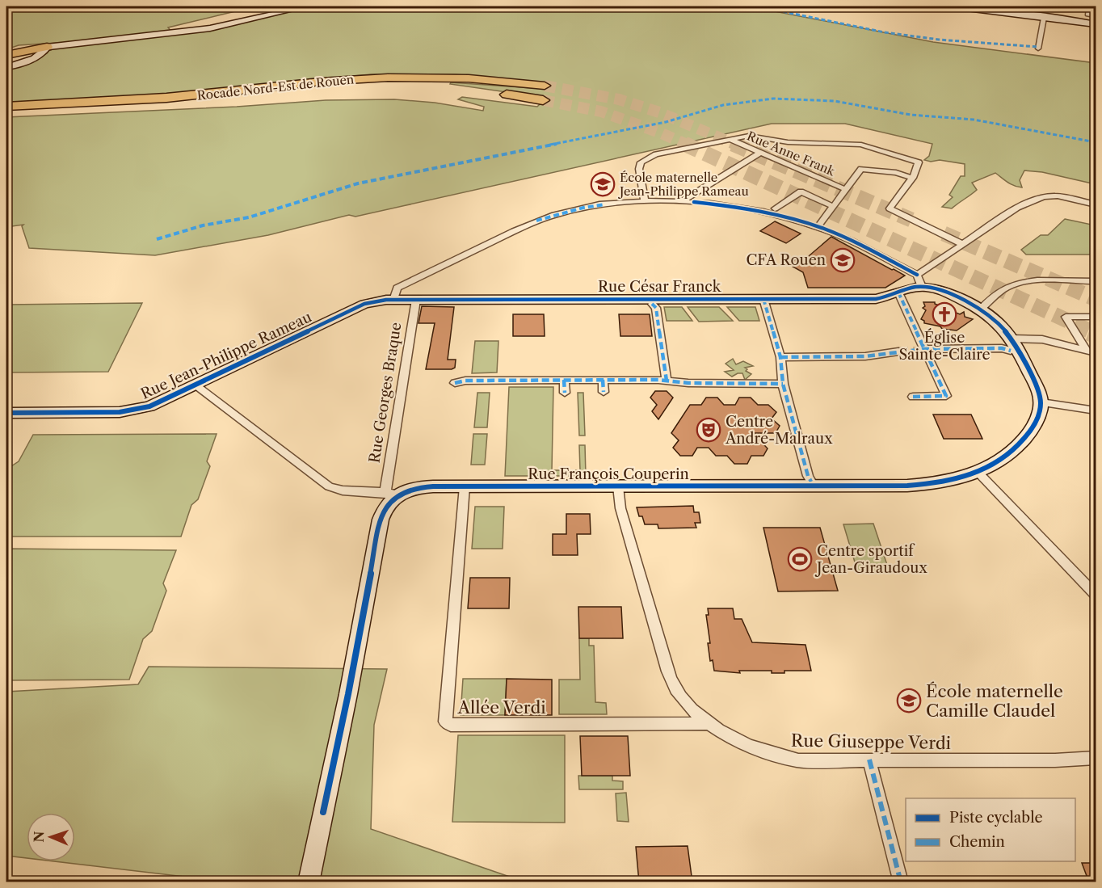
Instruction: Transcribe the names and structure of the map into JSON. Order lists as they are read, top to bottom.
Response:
{
  "streets": {
    "highway": ["Rocade Nord-Est de Rouen"],
    "street": [
      "Rue Anne Frank",
      "Rue César Franck",
      "Rue Jean-Philippe Rameau",
      "Rue Georges Braque",
      "Rue François Couperin",
      "Allée Verdi",
      "Rue Giuseppe Verdi"
    ]
  },
  "crossings": [
    ["Rue César Franck", "Rue Jean-Philippe Rameau"],
    ["Rue César Franck", "Rue Georges Braque"],
    ["Rue Jean-Philippe Rameau", "Rue François Couperin"],
    ["Rue Georges Braque", "Rue François Couperin"],
    ["Rue François Couperin", "Allée Verdi"],
    ["Rue François Couperin", "Rue Giuseppe Verdi"],
    ["Allée Verdi", "Rue Giuseppe Verdi"]
  ],
  "places": {
    "school or university": ["École maternelle Jean-Philippe Rameau", "CFA Rouen", "École maternelle Camille Claudel"],
    "church": ["Église Sainte-Claire"],
    "theatre": ["Centre André-Malraux"],
    "sports": ["Centre sportif Jean-Giraudoux"]
  },
  "legend": ["Piste cyclable", "Chemin"],
  "north": "left"
}
